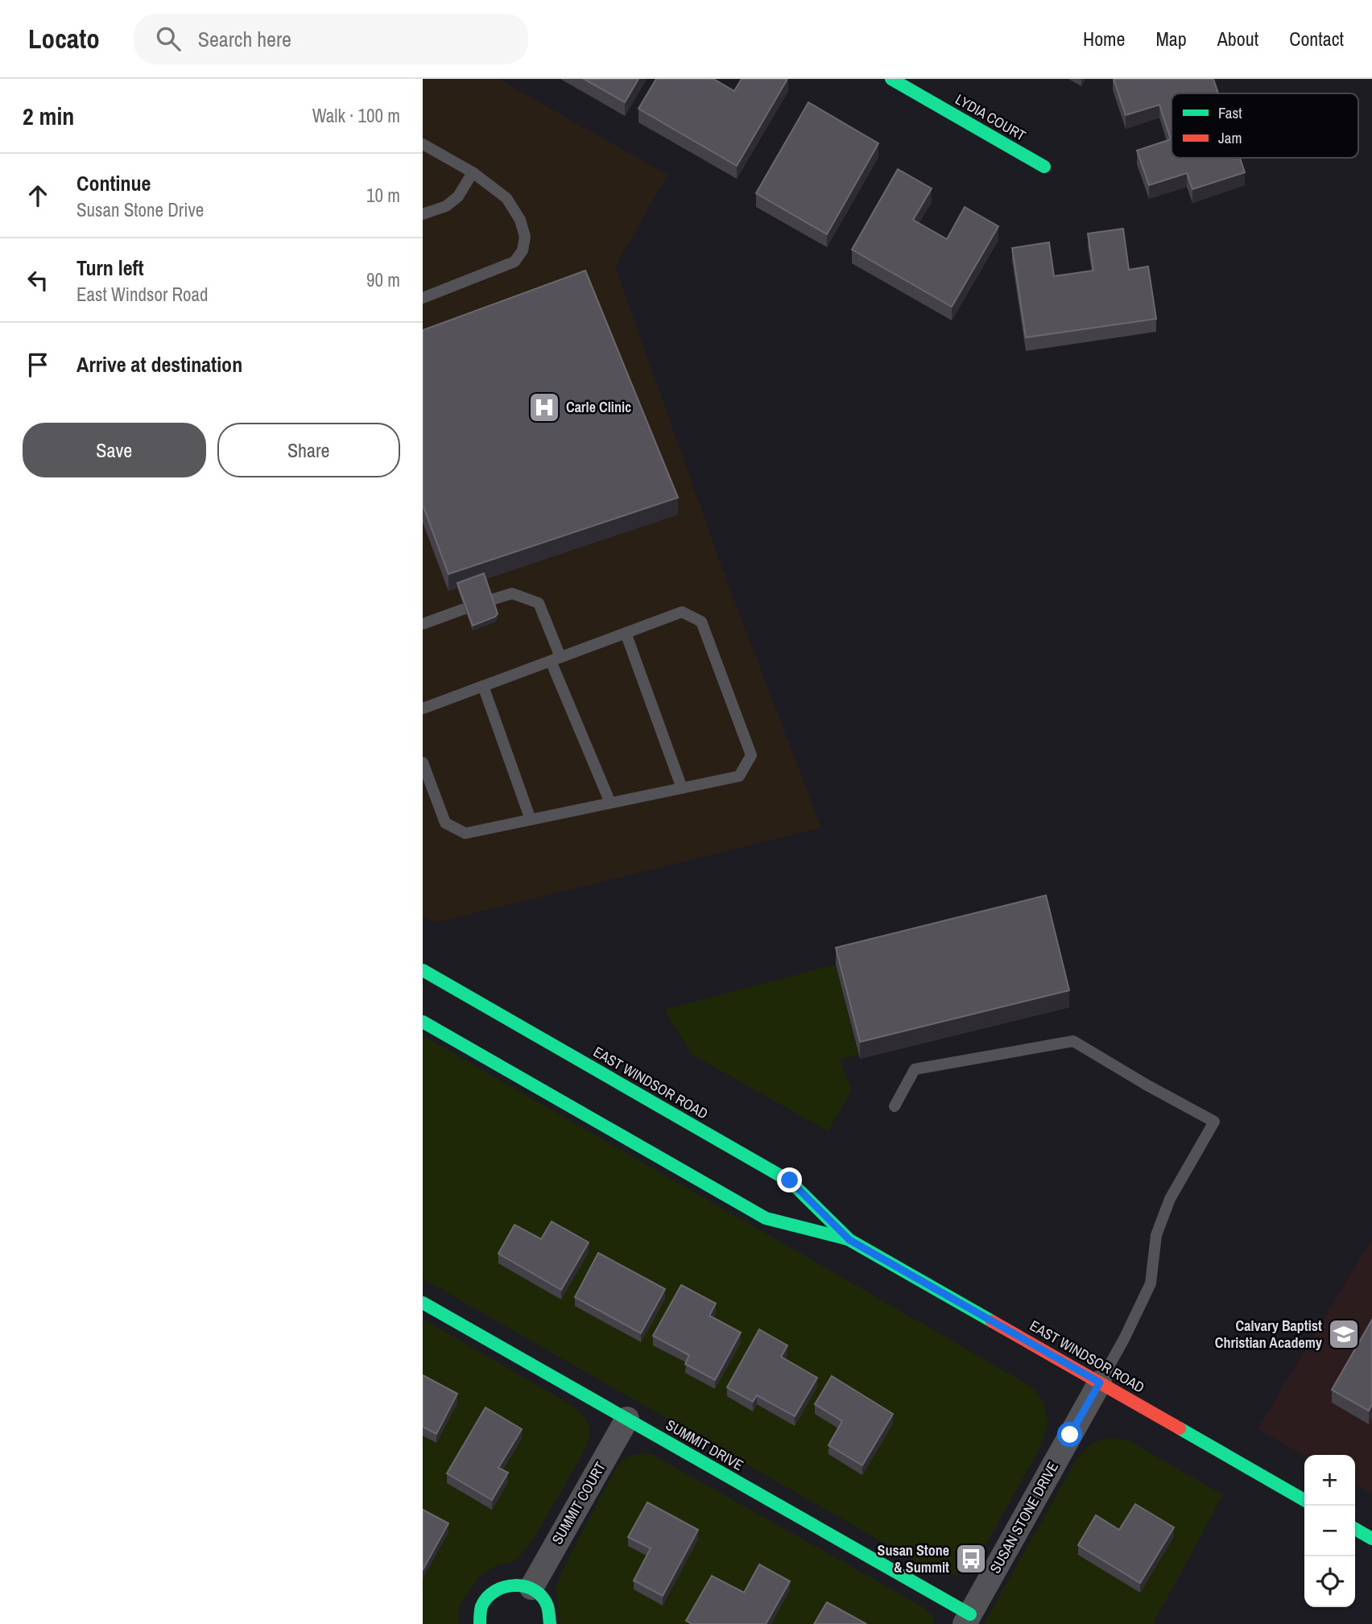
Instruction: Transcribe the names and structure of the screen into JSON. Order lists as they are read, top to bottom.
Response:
{
  "streets": {
    "main road": ["LYDIA COURT", "EAST WINDSOR ROAD", "SUMMIT DRIVE"],
    "street": ["SUMMIT COURT", "SUSAN STONE DRIVE"]
  },
  "crossings": [
    ["EAST WINDSOR ROAD", "SUSAN STONE DRIVE"],
    ["SUMMIT DRIVE", "SUMMIT COURT"],
    ["SUMMIT DRIVE", "SUSAN STONE DRIVE"]
  ],
  "places": {
    "hospital": ["Carle Clinic"],
    "school or university": ["Calvary Baptist Christian Academy"],
    "bus stop": ["Susan Stone & Summit"]
  },
  "legend": ["Fast", "Jam"],
  "page": {
    "header": "Locato",
    "search": "Search here",
    "nav": [
      "Home",
      "Map",
      "About",
      "Contact"
    ],
    "heading": ["2 min", "Walk · 100 m"],
    "list": [
      ["Continue", "Susan Stone Drive", "10 m"],
      ["Turn left", "East Windsor Road", "90 m"],
      "Arrive at destination"
    ],
    "buttons": ["Save", "Share"],
    "map_buttons": ["+", "−"]
  }
}
